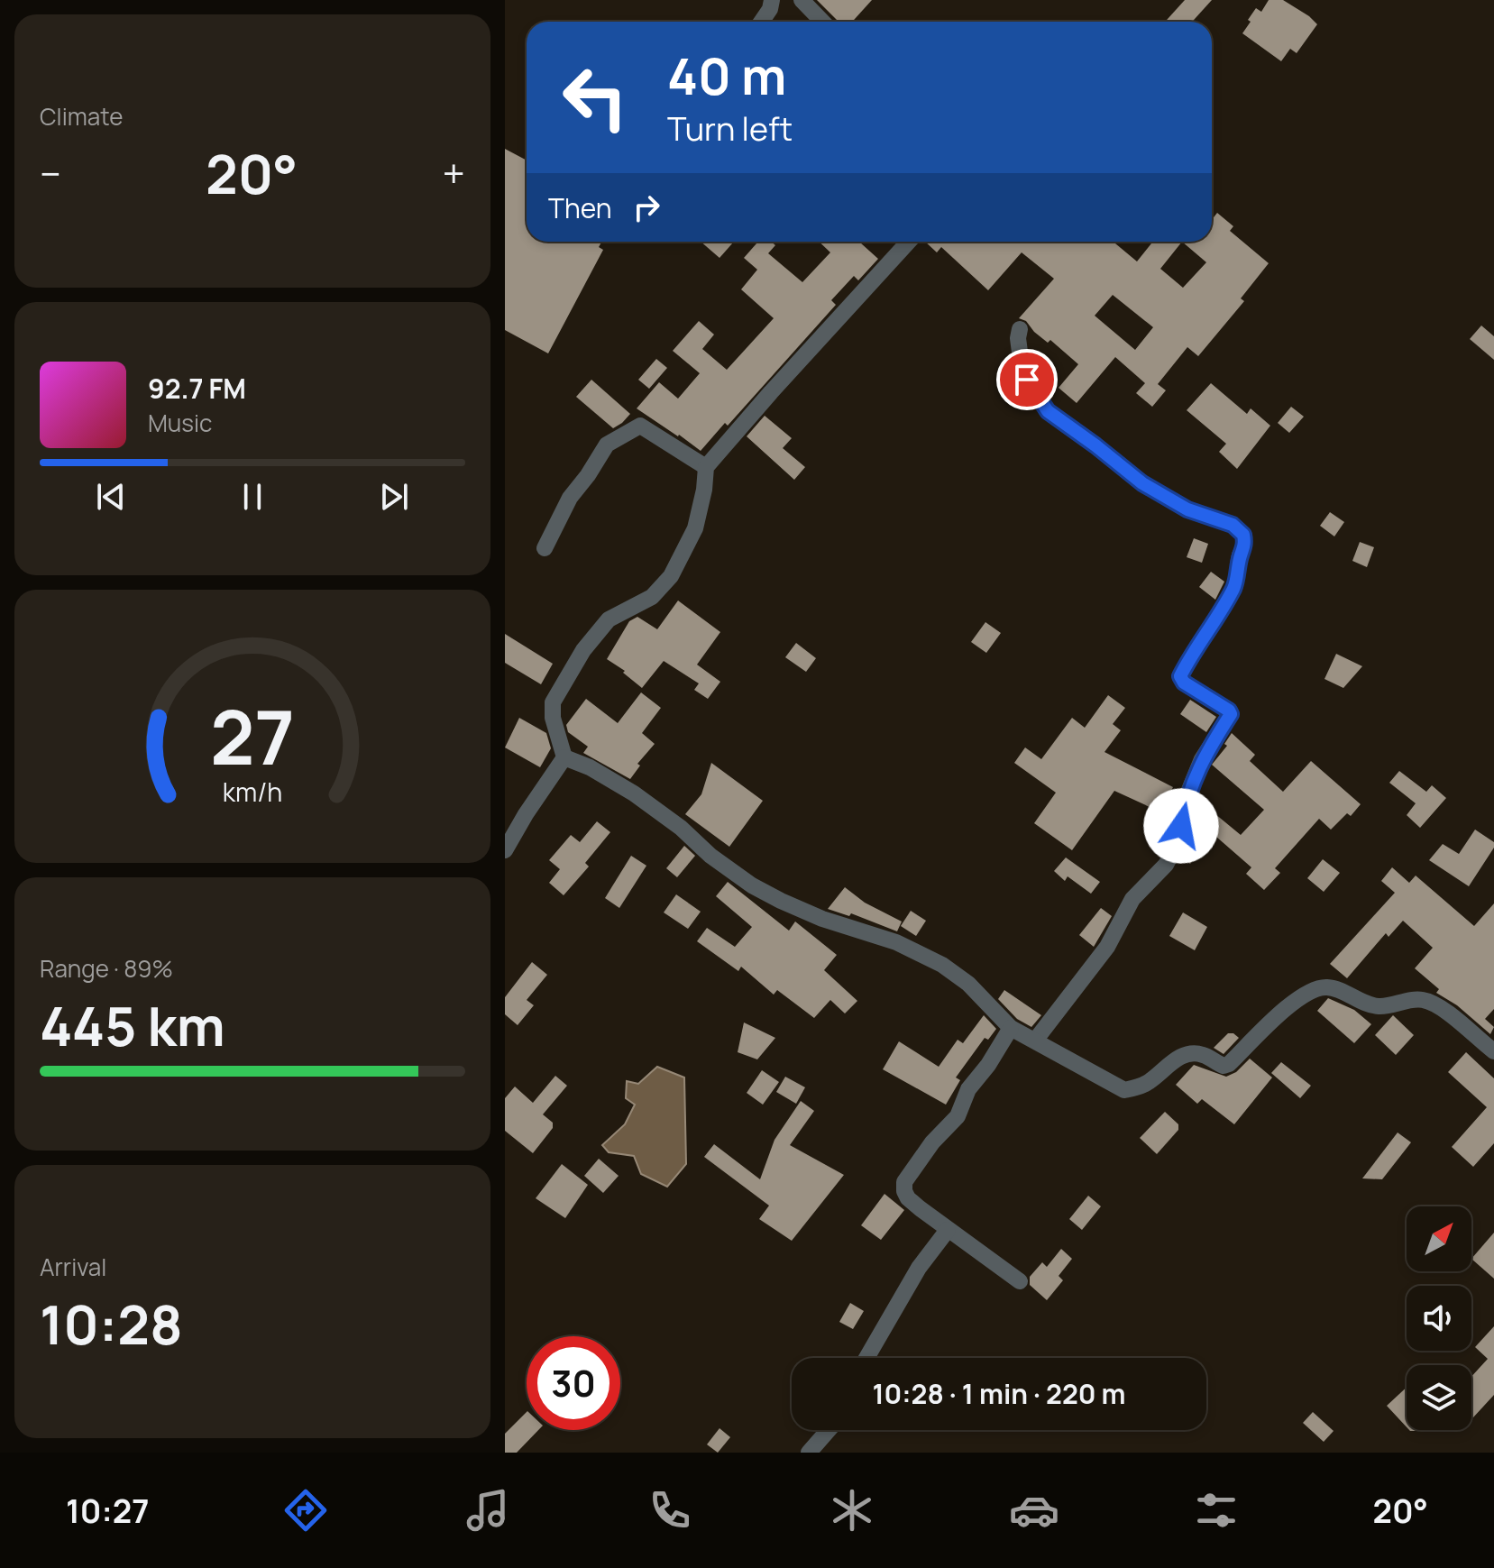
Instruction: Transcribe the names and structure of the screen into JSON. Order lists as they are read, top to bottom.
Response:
{
  "north": "top right",
  "page": {
    "tile": [
      "Climate",
      ["Range · 89%", "445 km"],
      ["Arrival", "10:28"]
    ],
    "turn": ["40 m", "Turn left"],
    "heat": ["−", "20°", "+"],
    "then": "Then",
    "song": ["92.7 FM", "Music"],
    "limit": "30",
    "trip": "10:28 · 1 min · 220 m",
    "tabs": ["10:27", "20°"],
    "gauge": ["27", "km/h"]
  }
}
